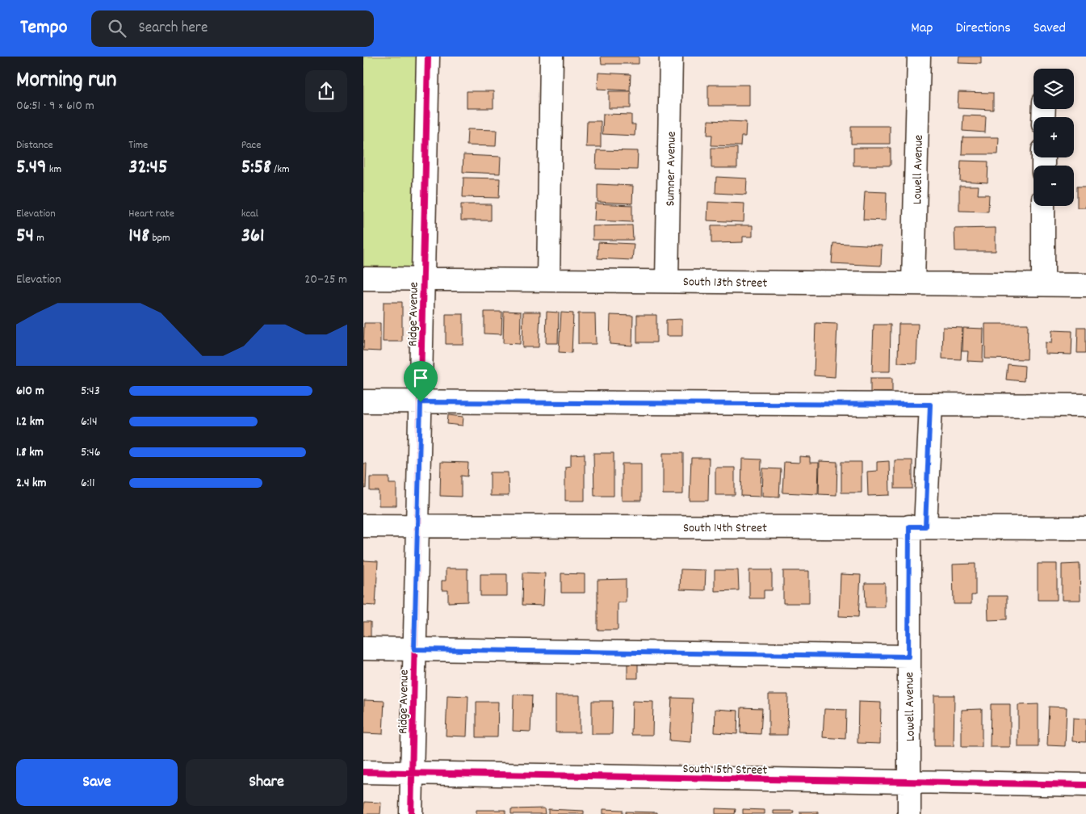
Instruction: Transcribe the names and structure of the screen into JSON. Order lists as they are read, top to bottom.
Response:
{
  "streets": {
    "street": [
      "Sumner Avenue",
      "Lowell Avenue",
      "South 13th Street",
      "Ridge Avenue",
      "South 14th Street",
      "South 15th Street"
    ]
  },
  "crossings": [
    ["Sumner Avenue", "South 13th Street"],
    ["Lowell Avenue", "South 13th Street"],
    ["Lowell Avenue", "South 14th Street"],
    ["Lowell Avenue", "South 15th Street"],
    ["South 13th Street", "Ridge Avenue"],
    ["Ridge Avenue", "South 14th Street"],
    ["Ridge Avenue", "South 15th Street"]
  ],
  "page": {
    "header": "Tempo",
    "search": "Search here",
    "nav": ["Map", "Directions", "Saved"],
    "heading": ["Morning run", "06:51 · 9 × 610 m"],
    "map_buttons": ["+", "−"],
    "stats": [
      ["Distance", "5.49 km"],
      ["Time", "32:45"],
      ["Pace", "5:58 /km"],
      ["Elevation", "54 m"],
      ["Heart rate", "148 bpm"],
      ["kcal", "361"]
    ],
    "chart": ["Elevation", "20–25 m"],
    "list": [
      {
        "name": "610 m",
        "note": "5:43"
      },
      {
        "name": "1.2 km",
        "note": "6:14"
      },
      {
        "name": "1.8 km",
        "note": "5:46"
      },
      {
        "name": "2.4 km",
        "note": "6:11"
      }
    ],
    "buttons": ["Save", "Share"]
  }
}
